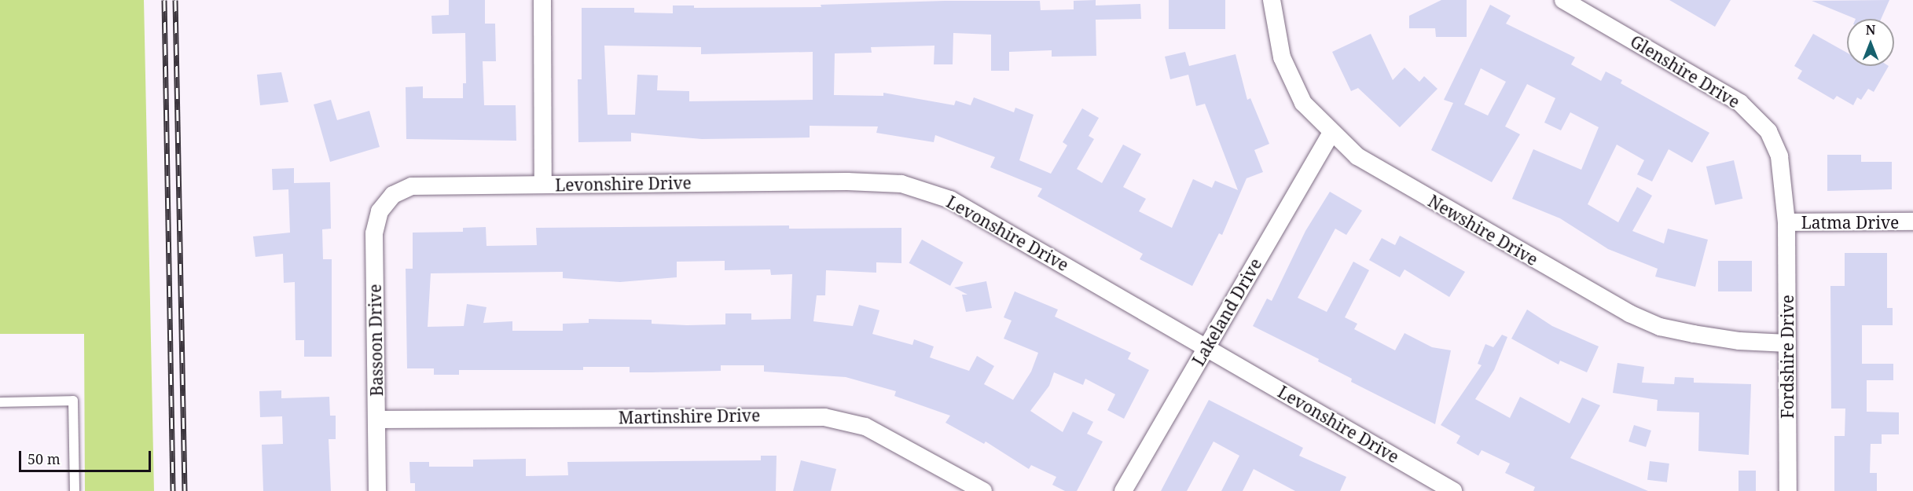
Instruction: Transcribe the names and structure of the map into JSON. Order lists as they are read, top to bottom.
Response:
{
  "streets": {
    "street": [
      "Glenshire Drive",
      "Levonshire Drive",
      "Latma Drive",
      "Newshire Drive",
      "Lakeland Drive",
      "Bassoon Drive",
      "Fordshire Drive",
      "Martinshire Drive"
    ]
  },
  "crossings": [
    ["Glenshire Drive", "Latma Drive"],
    ["Glenshire Drive", "Fordshire Drive"],
    ["Levonshire Drive", "Lakeland Drive"],
    ["Levonshire Drive", "Bassoon Drive"],
    ["Latma Drive", "Fordshire Drive"],
    ["Newshire Drive", "Lakeland Drive"],
    ["Newshire Drive", "Fordshire Drive"],
    ["Bassoon Drive", "Martinshire Drive"]
  ],
  "scale_bar": "50 m",
  "north": "top"
}
